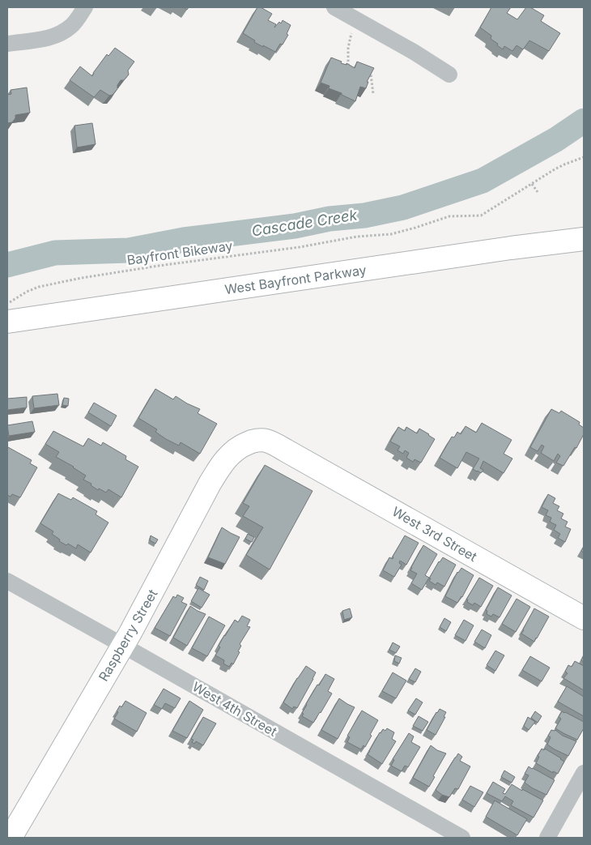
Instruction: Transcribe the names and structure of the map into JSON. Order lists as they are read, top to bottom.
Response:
{
  "streets": {
    "main road": ["West Bayfront Parkway", "West 3rd Street", "Raspberry Street"],
    "street": ["West 4th Street"],
    "path": ["Bayfront Bikeway"]
  },
  "crossings": [
    ["West 3rd Street", "Raspberry Street"],
    ["Raspberry Street", "West 4th Street"]
  ],
  "water": ["Cascade Creek"]
}
